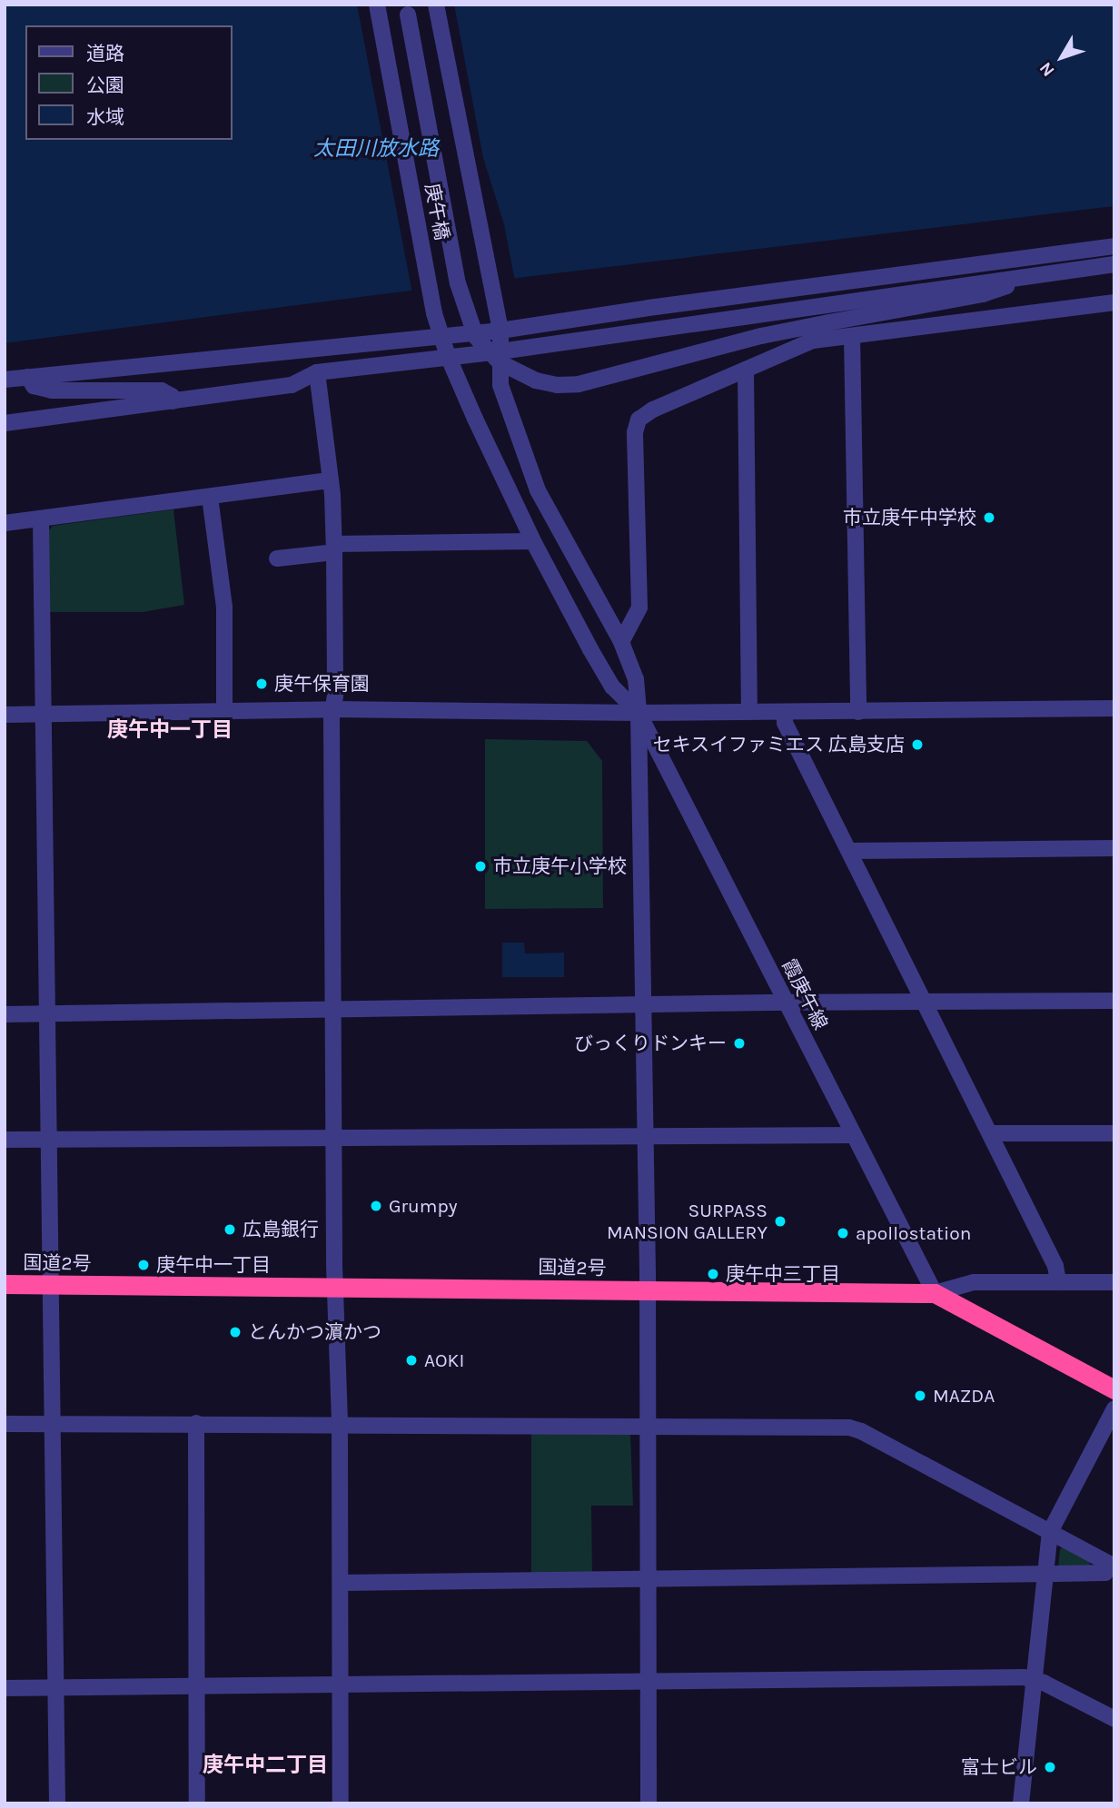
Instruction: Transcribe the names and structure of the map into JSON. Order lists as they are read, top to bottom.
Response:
{
  "streets": {
    "highway": ["国道2号"],
    "street": ["庚午橋", "霞庚午線"]
  },
  "crossings": [
    ["庚午橋", "霞庚午線"],
    ["霞庚午線", "国道2号"]
  ],
  "districts": ["庚午中一丁目", "庚午中二丁目"],
  "water": ["太田川放水路"],
  "places": [
    "市立庚午中学校",
    "庚午保育園",
    "セキスイファミエス 広島支店",
    "市立庚午小学校",
    "びっくりドンキー",
    "Grumpy",
    "SURPASS MANSION GALLERY",
    "広島銀行",
    "apollostation",
    "庚午中一丁目",
    "庚午中三丁目",
    "とんかつ濵かつ",
    "AOKI",
    "MAZDA",
    "富士ビル"
  ],
  "legend": ["道路", "公園", "水域"],
  "north": "bottom left"
}
